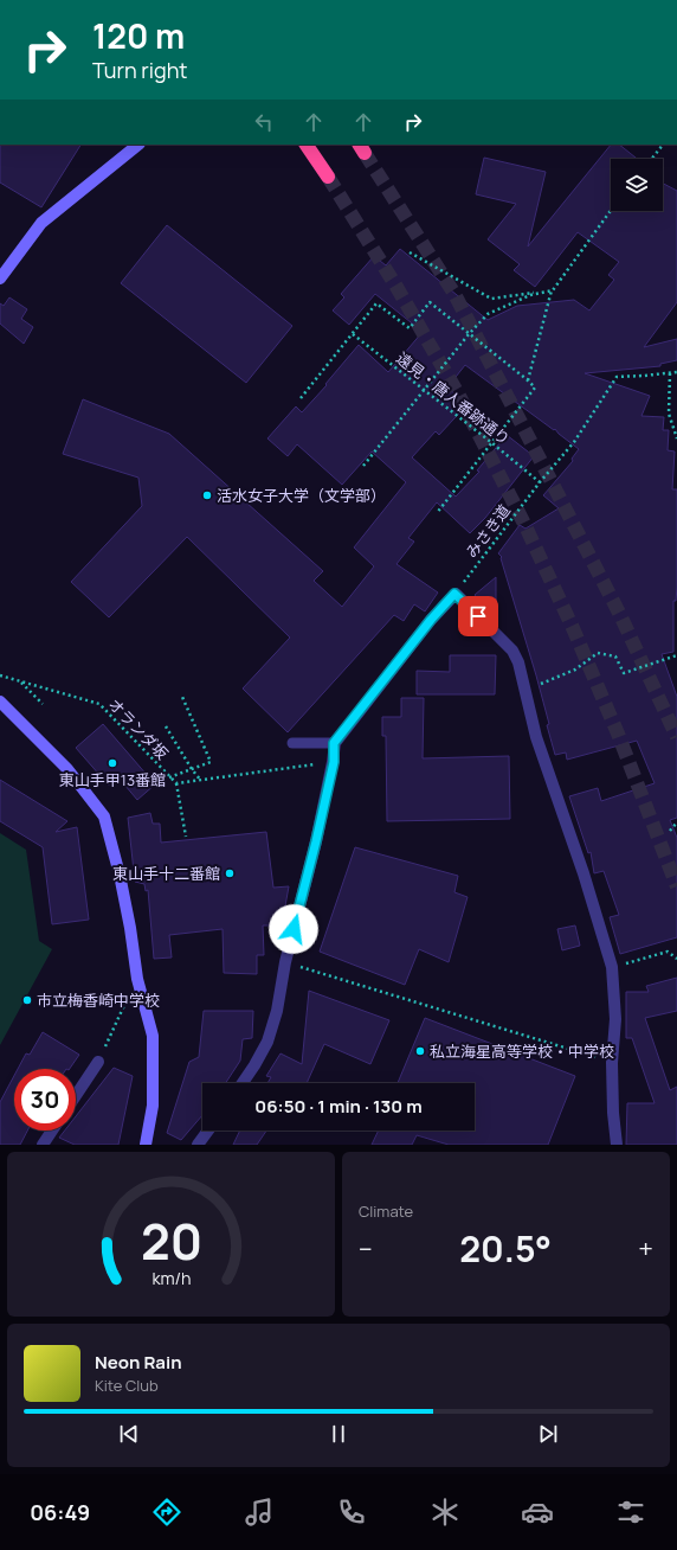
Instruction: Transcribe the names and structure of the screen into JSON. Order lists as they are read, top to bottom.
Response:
{
  "streets": {
    "path": ["遠見・唐人番跡通り", "みさき道", "オランダ坂"]
  },
  "crossings": [
    ["遠見・唐人番跡通り", "みさき道"]
  ],
  "places": [
    "活水女子大学（文学部）",
    "東山手甲13番館",
    "東山手十二番館",
    "市立梅香崎中学校",
    "私立海星高等学校・中学校"
  ],
  "page": {
    "turn": ["120 m", "Turn right"],
    "limit": "30",
    "trip": "06:50 · 1 min · 130 m",
    "tile": "Climate",
    "heat": ["−", "20.5°", "+"],
    "song": ["Neon Rain", "Kite Club"],
    "tabs": "06:49",
    "gauge": ["20", "km/h"]
  }
}
